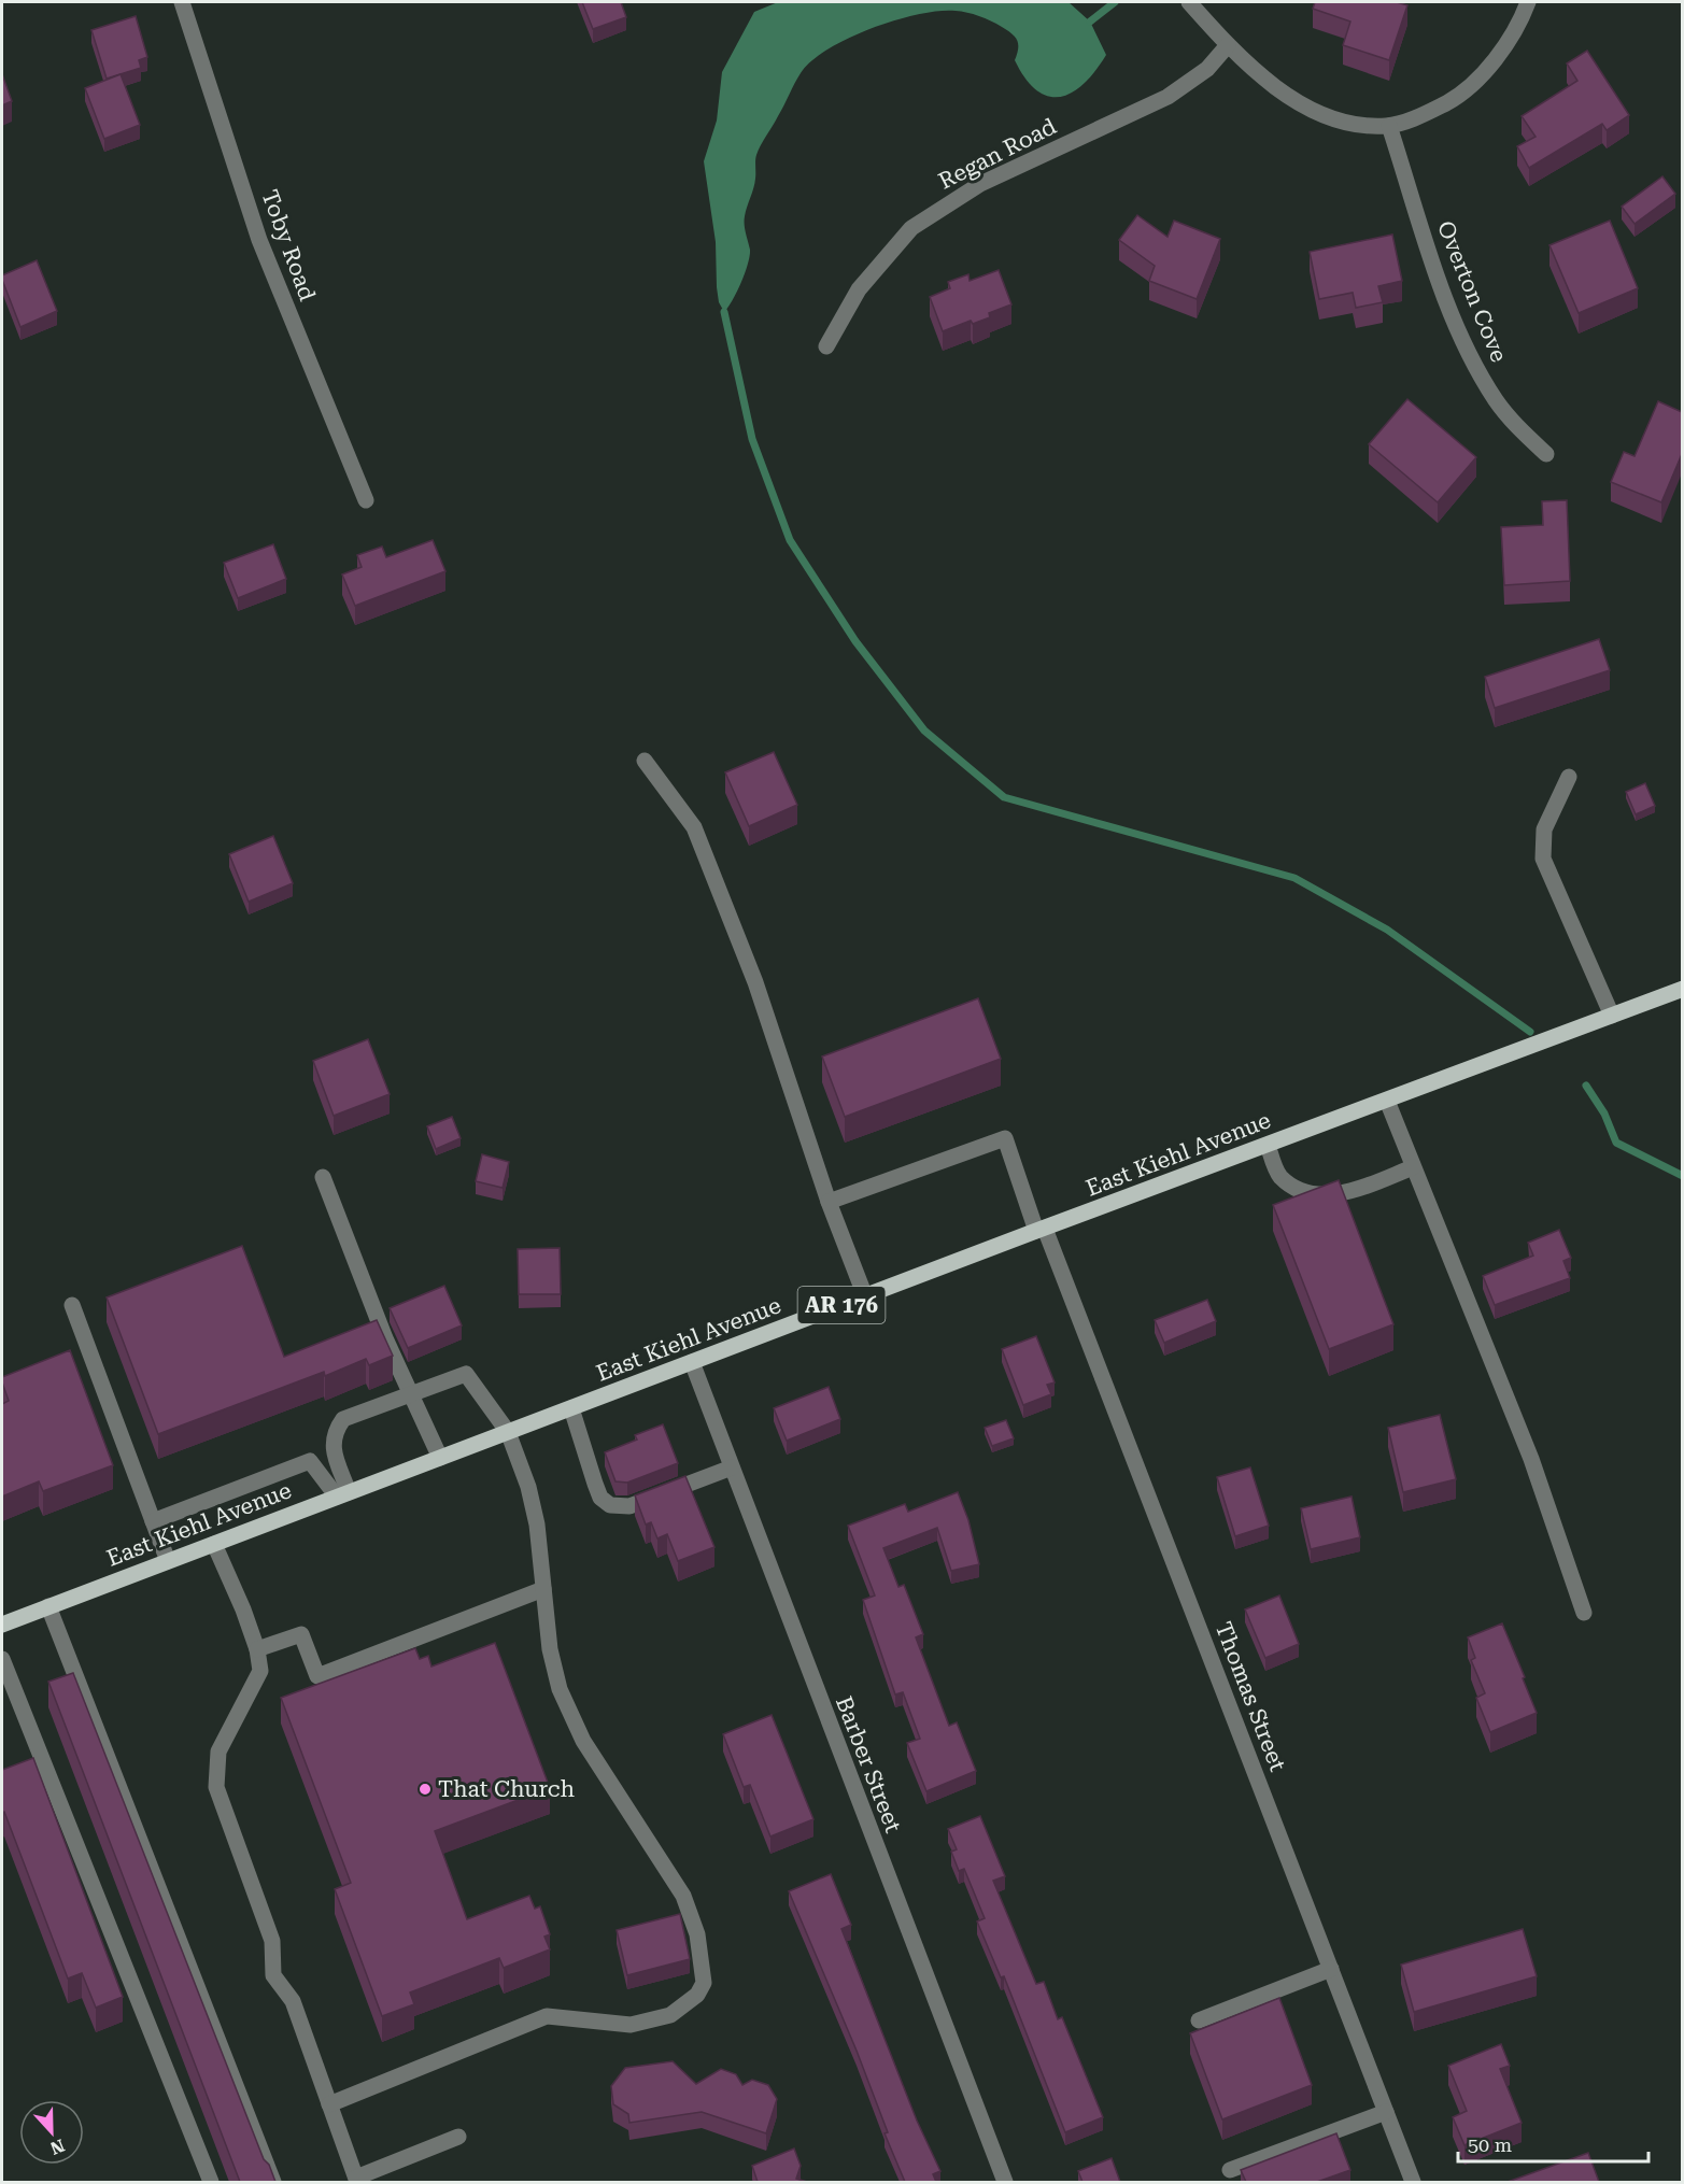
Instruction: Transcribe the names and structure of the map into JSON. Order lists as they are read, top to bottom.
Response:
{
  "streets": {
    "main road": ["East Kiehl Avenue", "AR 176"],
    "street": [
      "Regan Road",
      "Toby Road",
      "Overton Cove",
      "Thomas Street",
      "Barber Street"
    ]
  },
  "crossings": [
    ["East Kiehl Avenue", "Thomas Street"],
    ["East Kiehl Avenue", "Barber Street"]
  ],
  "places": ["That Church"],
  "scale_bar": "50 m",
  "north": "bottom"
}
